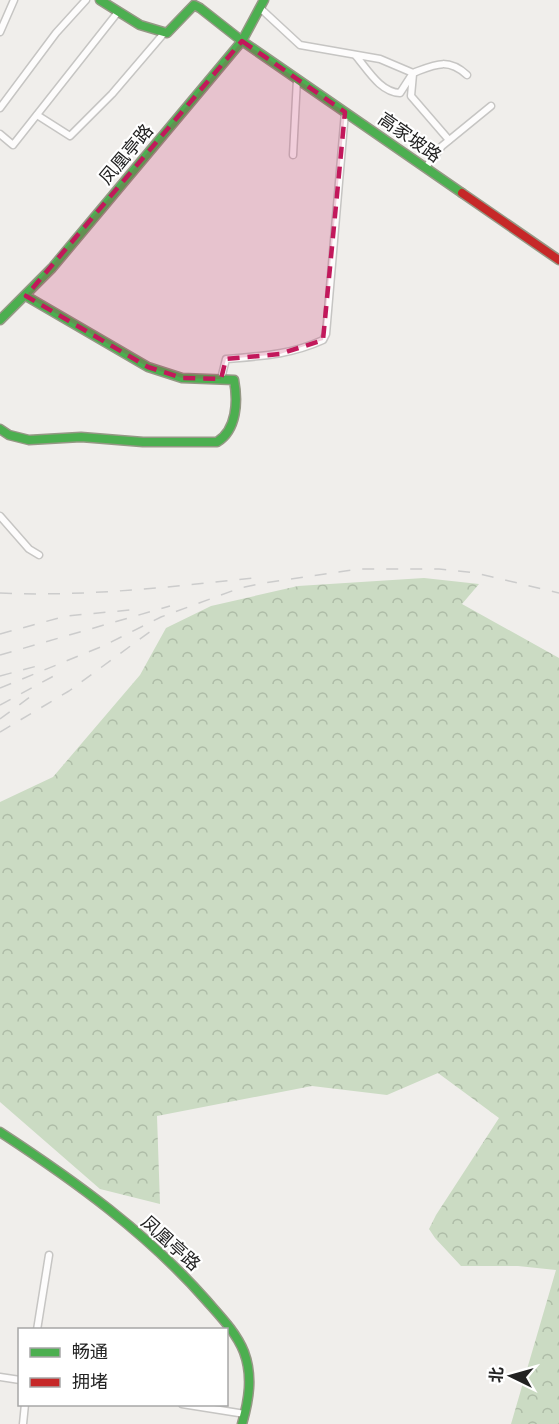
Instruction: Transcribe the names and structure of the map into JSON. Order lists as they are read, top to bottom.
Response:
{
  "streets": {
    "street": ["高家坡路", "凤凰亭路"]
  },
  "crossings": [
    ["高家坡路", "凤凰亭路"]
  ],
  "legend": ["畅通", "拥堵"],
  "north": "left"
}
